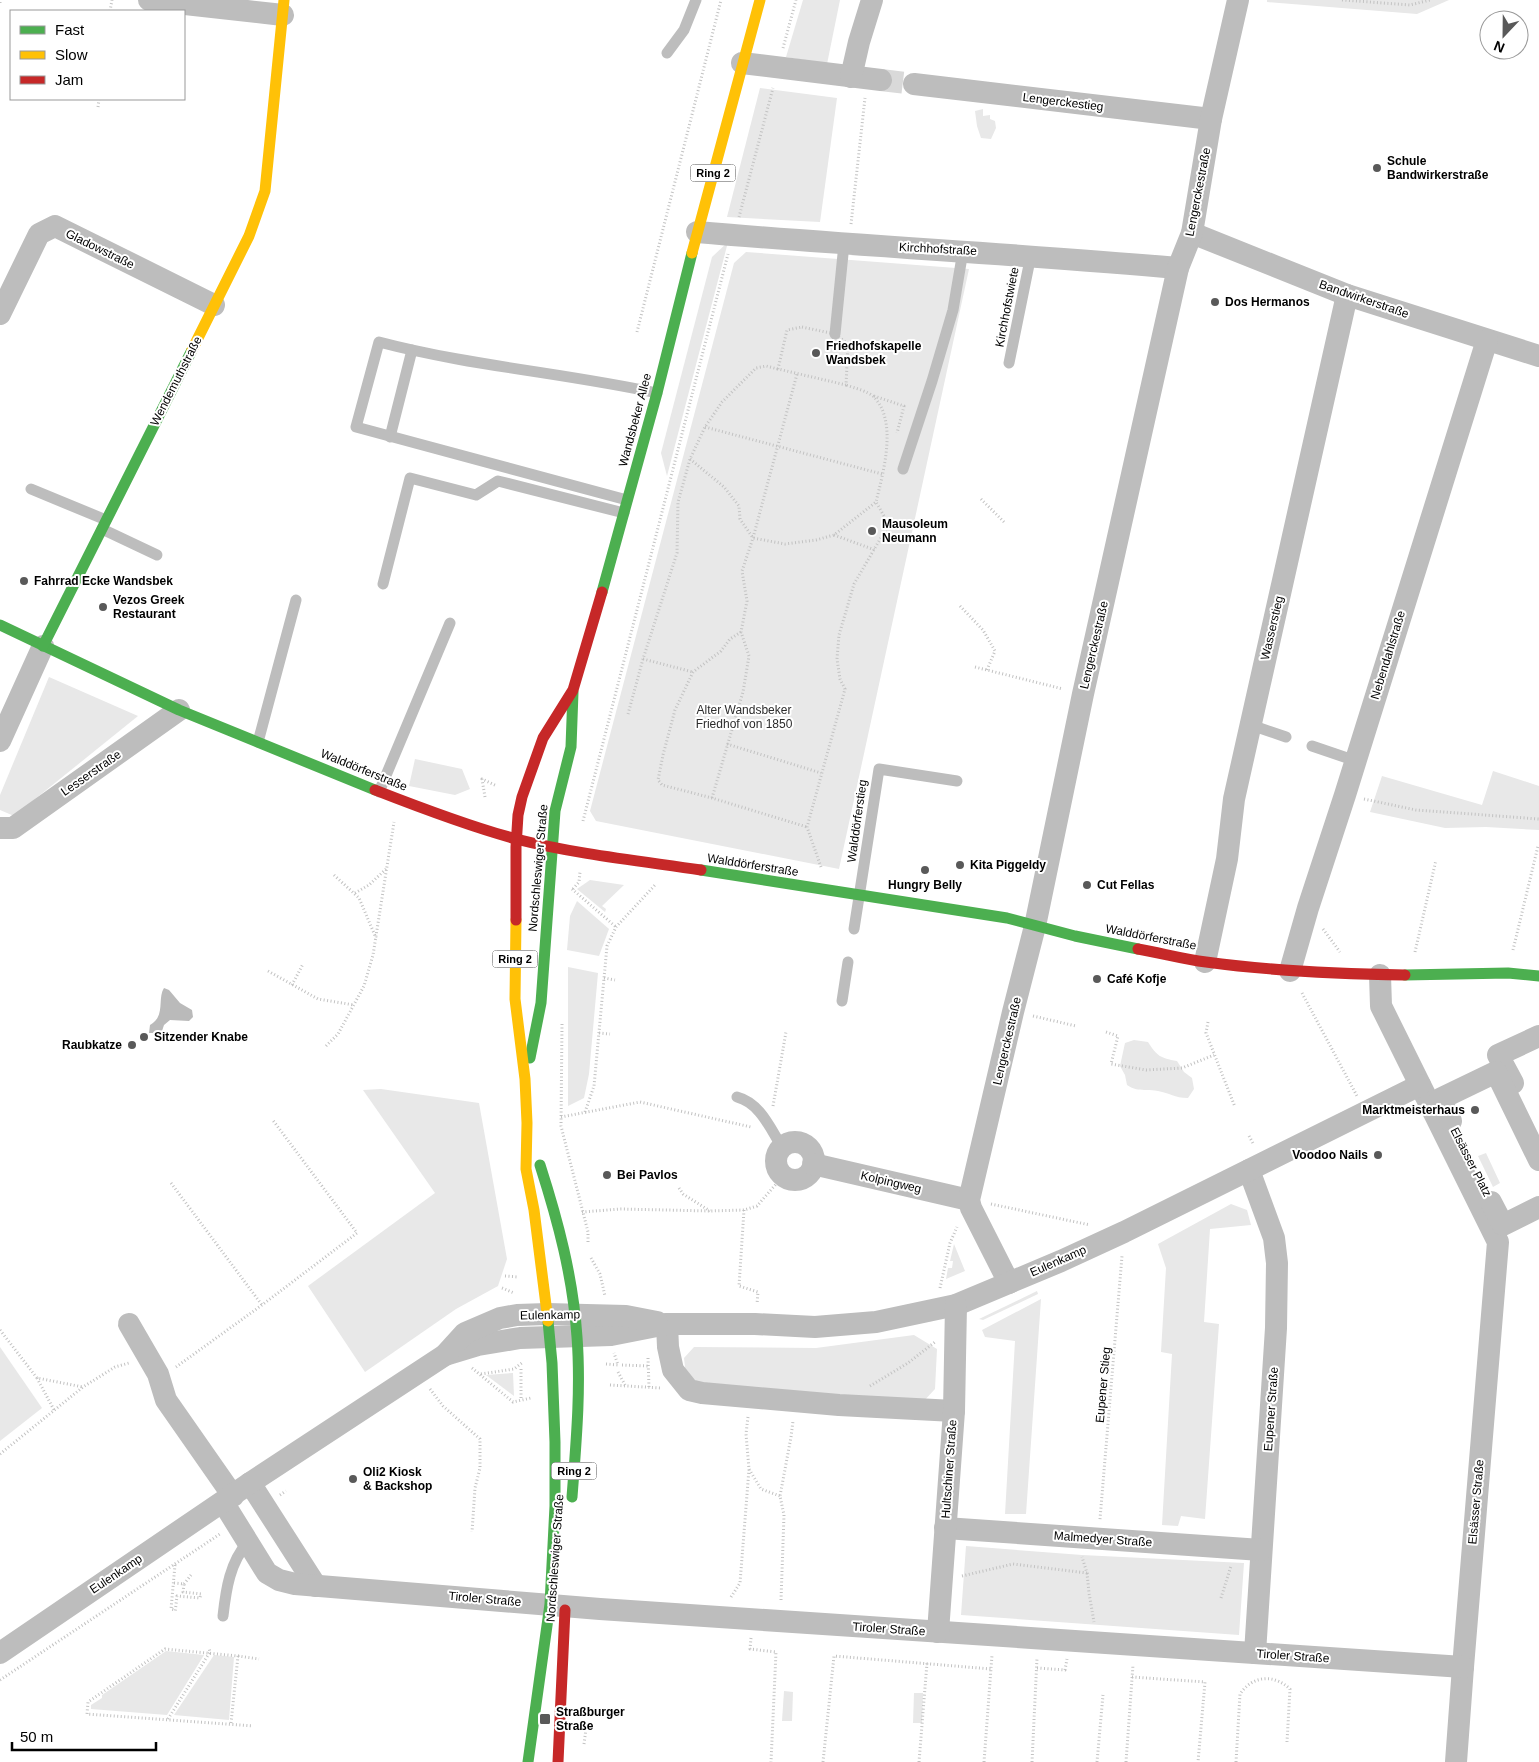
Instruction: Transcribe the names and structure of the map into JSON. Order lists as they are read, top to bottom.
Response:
{
  "streets": {
    "main road": [
      "Ring 2",
      "Wendemuthstraße",
      "Wandsbeker Allee",
      "Walddörferstraße",
      "Nordschleswiger Straße"
    ],
    "street": [
      "Lengerckestieg",
      "Lengerckestraße",
      "Gladowstraße",
      "Kirchhofstraße",
      "Bandwirkerstraße",
      "Wasserstieg",
      "Nebendahlstraße",
      "Lesserstraße",
      "Elsässer Platz",
      "Kolpingweg",
      "Eulenkamp",
      "Eupener Straße",
      "Hultschiner Straße",
      "Elsässer Straße",
      "Malmedyer Straße",
      "Tiroler Straße"
    ],
    "lane": ["Kirchhofstwiete", "Walddörferstieg"],
    "path": ["Eupener Stieg"]
  },
  "crossings": [
    ["Lengerckestieg", "Lengerckestraße"],
    ["Lengerckestraße", "Kirchhofstraße"],
    ["Lengerckestraße", "Bandwirkerstraße"],
    ["Lengerckestraße", "Walddörferstraße"],
    ["Lengerckestraße", "Kolpingweg"],
    ["Gladowstraße", "Wendemuthstraße"],
    ["Kirchhofstraße", "Kirchhofstwiete"],
    ["Kirchhofstraße", "Wandsbeker Allee"],
    ["Bandwirkerstraße", "Wasserstieg"],
    ["Bandwirkerstraße", "Nebendahlstraße"],
    ["Wendemuthstraße", "Walddörferstraße"],
    ["Wandsbeker Allee", "Walddörferstraße"],
    ["Wandsbeker Allee", "Nordschleswiger Straße"],
    ["Wasserstieg", "Walddörferstraße"],
    ["Nebendahlstraße", "Walddörferstraße"],
    ["Walddörferstraße", "Lesserstraße"],
    ["Walddörferstraße", "Walddörferstieg"],
    ["Walddörferstraße", "Nordschleswiger Straße"],
    ["Nordschleswiger Straße", "Eulenkamp"],
    ["Nordschleswiger Straße", "Tiroler Straße"],
    ["Eulenkamp", "Eupener Stieg"],
    ["Eulenkamp", "Eupener Straße"],
    ["Eulenkamp", "Hultschiner Straße"],
    ["Eulenkamp", "Tiroler Straße"],
    ["Eupener Stieg", "Malmedyer Straße"],
    ["Eupener Straße", "Malmedyer Straße"],
    ["Eupener Straße", "Tiroler Straße"],
    ["Hultschiner Straße", "Malmedyer Straße"],
    ["Hultschiner Straße", "Tiroler Straße"],
    ["Elsässer Straße", "Tiroler Straße"]
  ],
  "parks": ["Alter Wandsbeker Friedhof von 1850"],
  "places": {
    "other": [
      "Schule Bandwirkerstraße",
      "Dos Hermanos",
      "Friedhofskapelle Wandsbek",
      "Mausoleum Neumann",
      "Fahrrad Ecke Wandsbek",
      "Vezos Greek Restaurant",
      "Kita Piggeldy",
      "Hungry Belly",
      "Cut Fellas",
      "Café Kofje",
      "Sitzender Knabe",
      "Raubkatze",
      "Marktmeisterhaus",
      "Voodoo Nails",
      "Bei Pavlos",
      "Oli2 Kiosk & Backshop"
    ],
    "transit": ["Straßburger Straße"]
  },
  "legend": ["Fast", "Slow", "Jam"],
  "scale_bar": "50 m",
  "north": "bottom"
}
